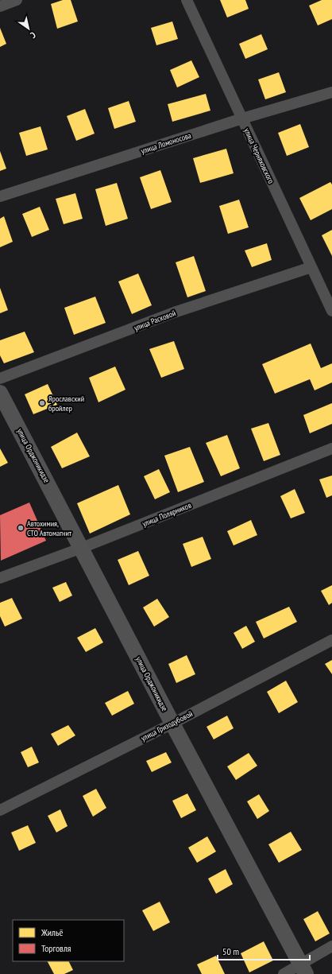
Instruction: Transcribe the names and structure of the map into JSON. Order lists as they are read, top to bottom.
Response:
{
  "streets": {
    "main road": ["улица Орджоникидзе"],
    "street": [
      "улица Ломоносова",
      "улица Черняховского",
      "улица Расковой",
      "улица Полярников",
      "улица Гризодубовой"
    ]
  },
  "crossings": [
    ["улица Ломоносова", "улица Черняховского"],
    ["улица Черняховского", "улица Расковой"],
    ["улица Орджоникидзе", "улица Полярников"],
    ["улица Орджоникидзе", "улица Гризодубовой"]
  ],
  "places": ["Ярославский бройлер", "Автохимия, СТО Автомагнит"],
  "legend": ["Жильё", "Торговля"],
  "scale_bar": "50 m",
  "north": "bottom right"
}
